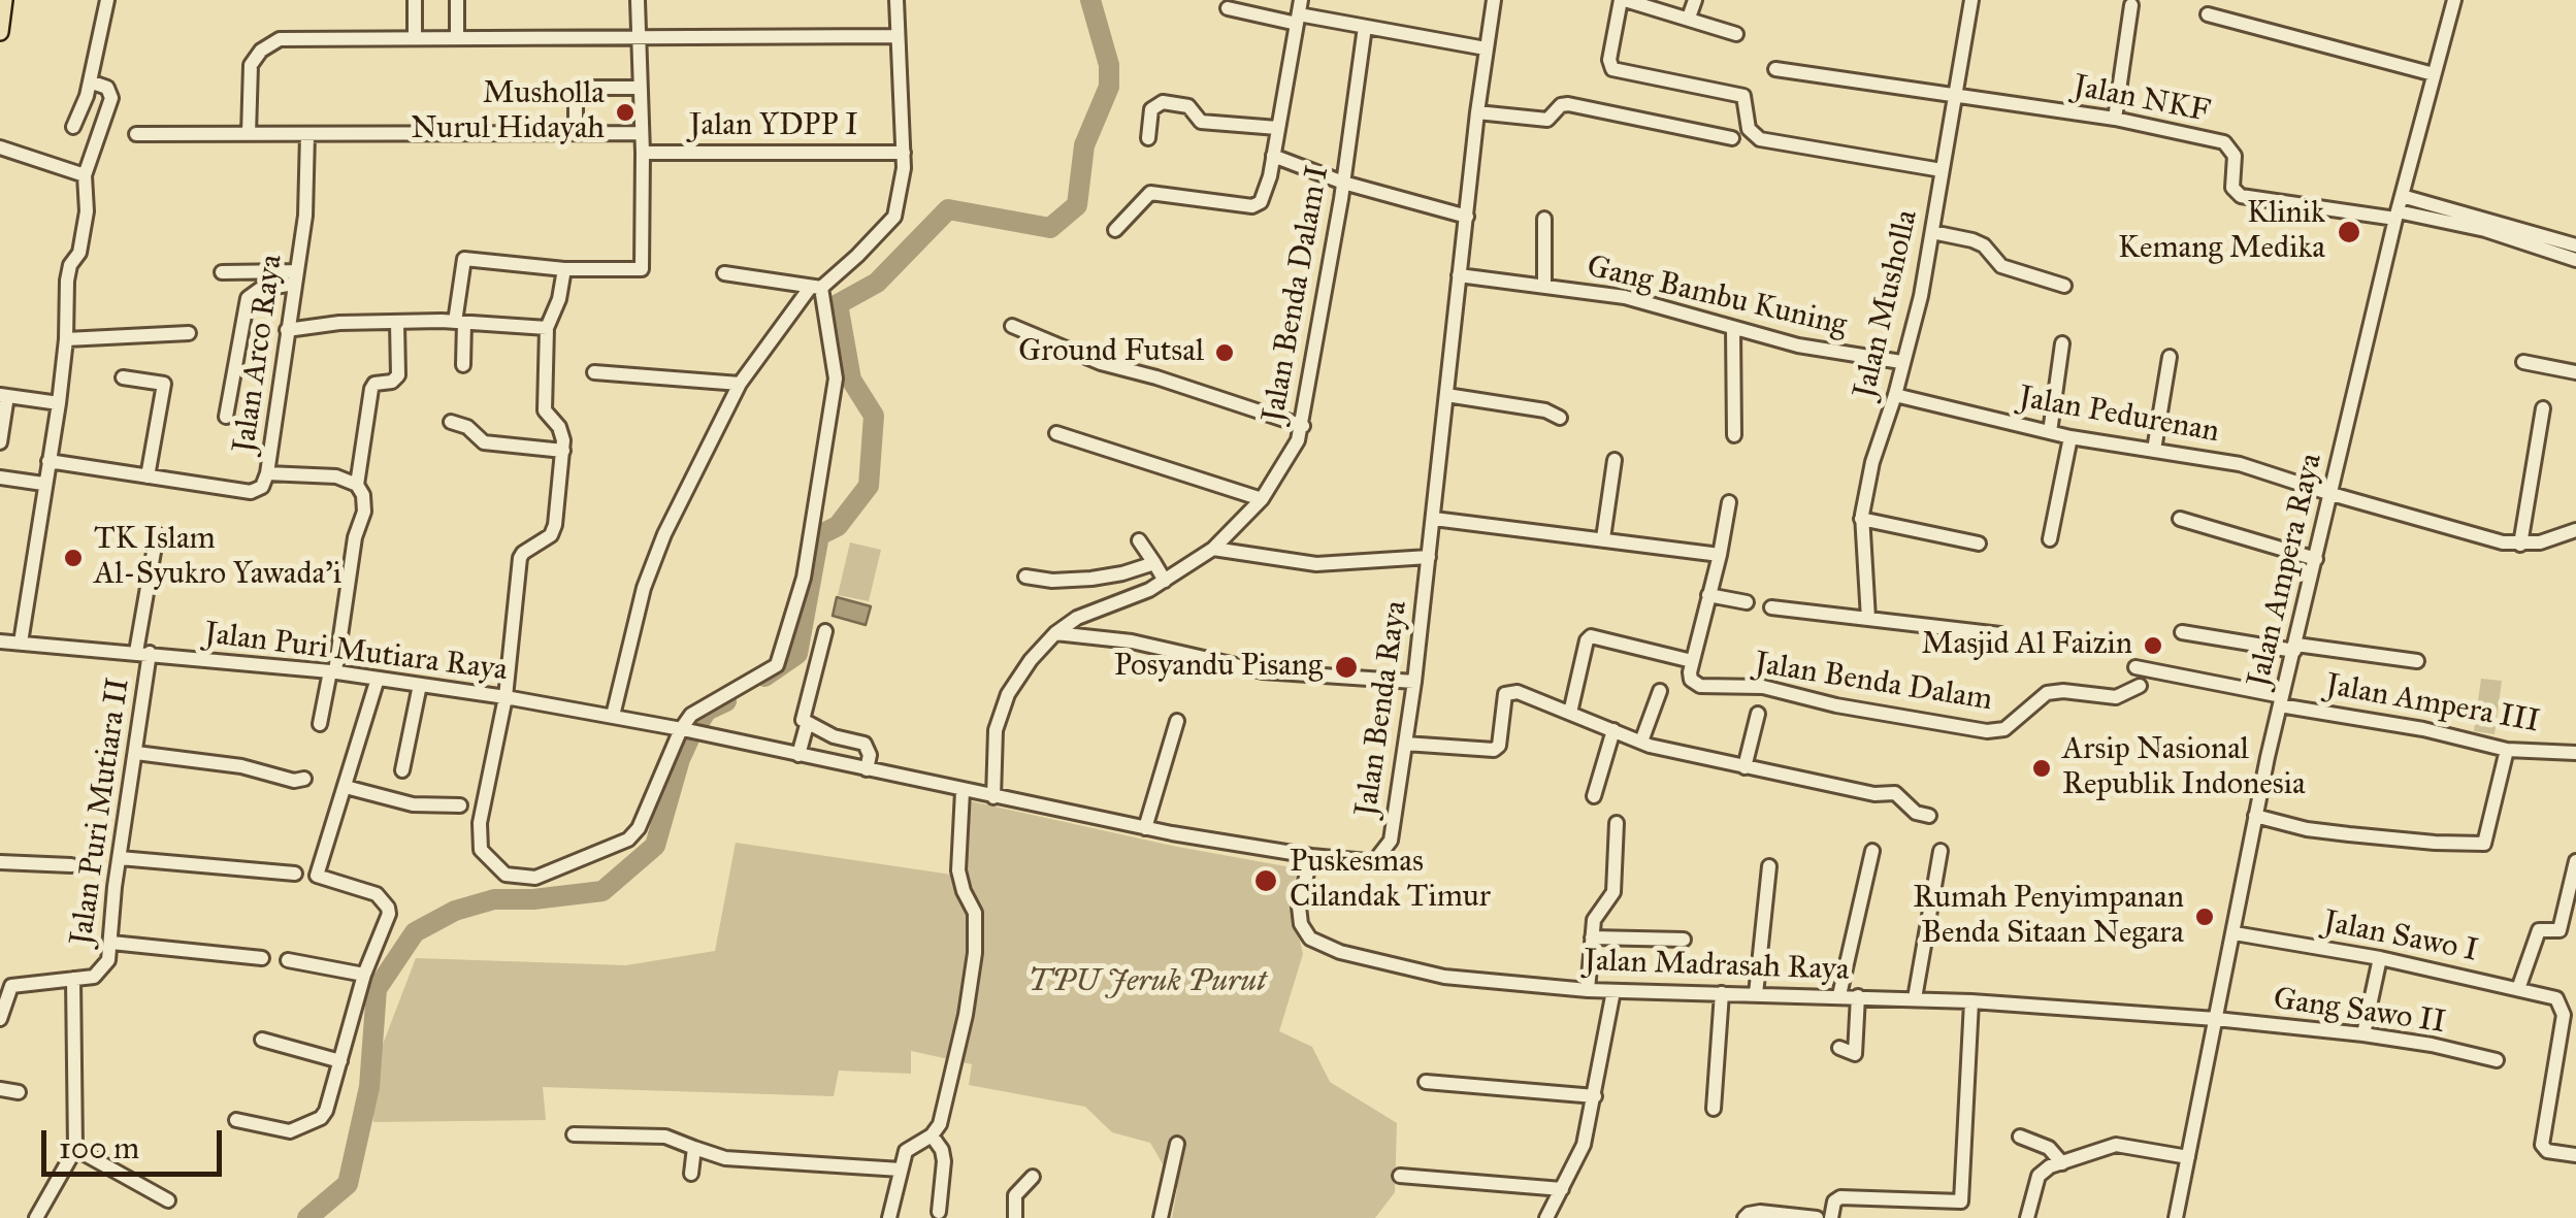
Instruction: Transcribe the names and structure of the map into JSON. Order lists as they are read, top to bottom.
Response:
{
  "streets": {
    "street": [
      "Jalan NKF",
      "Jalan YDPP I",
      "Jalan Benda Dalam I",
      "Gang Bambu Kuning",
      "Jalan Musholla",
      "Jalan Arco Raya",
      "Jalan Pedurenan",
      "Jalan Ampera Raya",
      "Jalan Puri Mutiara Raya",
      "Jalan Benda Dalam",
      "Jalan Ampera III",
      "Jalan Benda Raya",
      "Jalan Puri Mutiara II",
      "Jalan Sawo I",
      "Jalan Madrasah Raya",
      "Gang Sawo II"
    ]
  },
  "crossings": [
    ["Jalan NKF", "Jalan Musholla"],
    ["Jalan NKF", "Jalan Ampera Raya"],
    ["Jalan Benda Dalam I", "Jalan Benda Raya"],
    ["Gang Bambu Kuning", "Jalan Musholla"],
    ["Gang Bambu Kuning", "Jalan Benda Raya"],
    ["Jalan Musholla", "Jalan Pedurenan"],
    ["Jalan Pedurenan", "Jalan Ampera Raya"],
    ["Jalan Ampera Raya", "Jalan Ampera III"],
    ["Jalan Ampera Raya", "Jalan Sawo I"],
    ["Jalan Ampera Raya", "Jalan Madrasah Raya"],
    ["Jalan Ampera Raya", "Gang Sawo II"],
    ["Jalan Puri Mutiara Raya", "Jalan Benda Raya"],
    ["Jalan Puri Mutiara Raya", "Jalan Puri Mutiara II"],
    ["Jalan Benda Raya", "Jalan Madrasah Raya"],
    ["Jalan Madrasah Raya", "Gang Sawo II"]
  ],
  "parks": ["TPU Jeruk Purut"],
  "places": [
    "Musholla Nurul Hidayah",
    "Klinik Kemang Medika",
    "Ground Futsal",
    "TK Islam Al-Syukro Yawada'i",
    "Masjid Al Faizin",
    "Posyandu Pisang",
    "Arsip Nasional Republik Indonesia",
    "Puskesmas Cilandak Timur",
    "Rumah Penyimpanan Benda Sitaan Negara"
  ],
  "scale_bar": "100 m"
}
